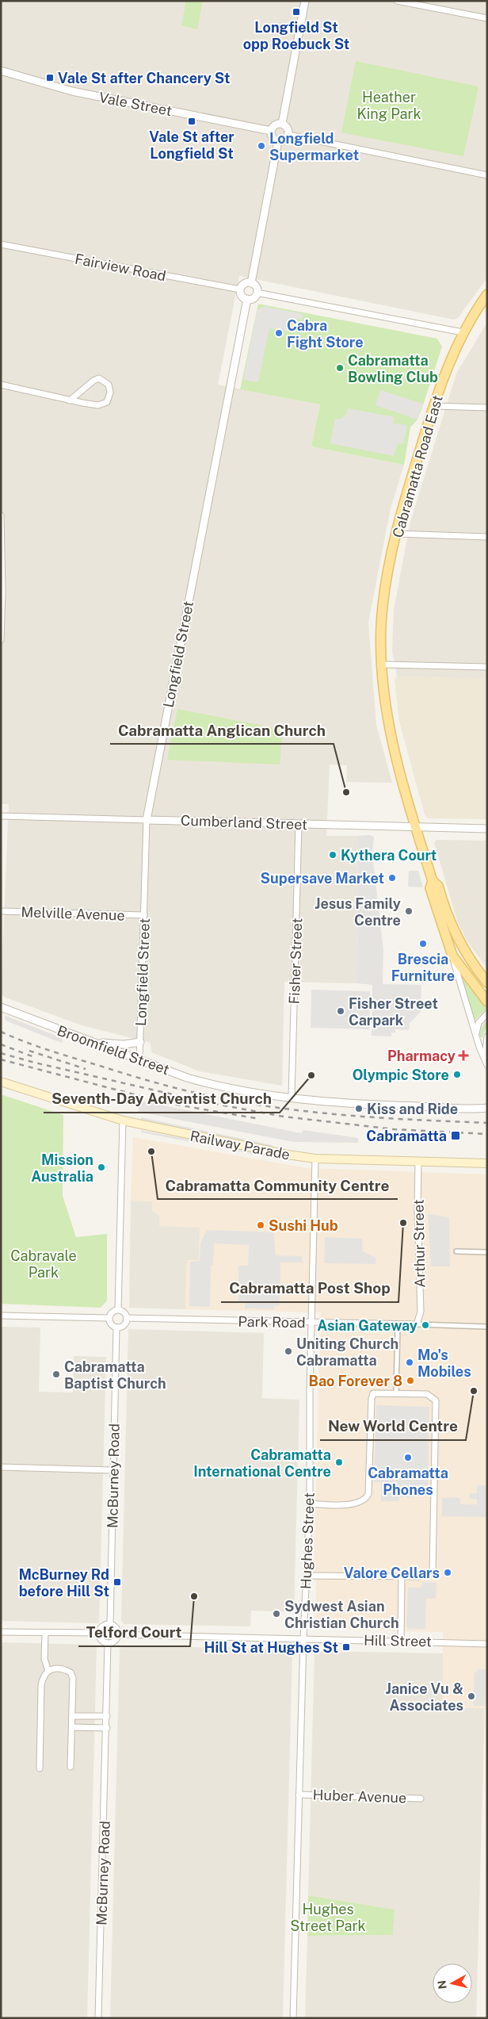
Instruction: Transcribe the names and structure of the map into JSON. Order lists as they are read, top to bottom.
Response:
{
  "streets": {
    "main road": ["Cabramatta Road East", "Railway Parade"],
    "street": [
      "Vale Street",
      "Fairview Road",
      "Longfield Street",
      "Cumberland Street",
      "Melville Avenue",
      "Fisher Street",
      "Broomfield Street",
      "Arthur Street",
      "Park Road",
      "McBurney Road",
      "Hughes Street",
      "Hill Street",
      "Huber Avenue"
    ]
  },
  "crossings": [
    ["Fairview Road", "Longfield Street"],
    ["Cabramatta Road East", "Cumberland Street"],
    ["Longfield Street", "Cumberland Street"],
    ["Longfield Street", "Melville Avenue"],
    ["Longfield Street", "Broomfield Street"],
    ["Cumberland Street", "Fisher Street"],
    ["Fisher Street", "Broomfield Street"],
    ["Railway Parade", "Arthur Street"],
    ["Railway Parade", "Hughes Street"],
    ["Arthur Street", "Park Road"],
    ["Park Road", "McBurney Road"],
    ["Park Road", "Hughes Street"],
    ["McBurney Road", "Hill Street"],
    ["Hughes Street", "Hill Street"],
    ["Hughes Street", "Huber Avenue"]
  ],
  "parks": ["Heather King Park", "Cabravale Park", "Hughes Street Park"],
  "places": {
    "transit": [
      "Longfield St opp Roebuck St",
      "Vale St after Chancery St",
      "Vale St after Longfield St",
      "Cabramatta",
      "McBurney Rd before Hill St",
      "Hill St at Hughes St"
    ],
    "other": [
      "Longfield Supermarket",
      "Cabra Fight Store",
      "Cabramatta Bowling Club",
      "Cabramatta Anglican Church",
      "Kythera Court",
      "Supersave Market",
      "Jesus Family Centre",
      "Brescia Furniture",
      "Fisher Street Carpark",
      "Olympic Store",
      "Seventh-Day Adventist Church",
      "Kiss and Ride",
      "Cabramatta Community Centre",
      "Mission Australia",
      "Cabramatta Post Shop",
      "Sushi Hub",
      "Asian Gateway",
      "Uniting Church Cabramatta",
      "Mo's Mobiles",
      "Cabramatta Baptist Church",
      "Bao Forever 8",
      "New World Centre",
      "Cabramatta Phones",
      "Cabramatta International Centre",
      "Valore Cellars",
      "Telford Court",
      "Sydwest Asian Christian Church",
      "Janice Vu & Associates"
    ],
    "health": ["Pharmacy"]
  },
  "north": "left"
}
